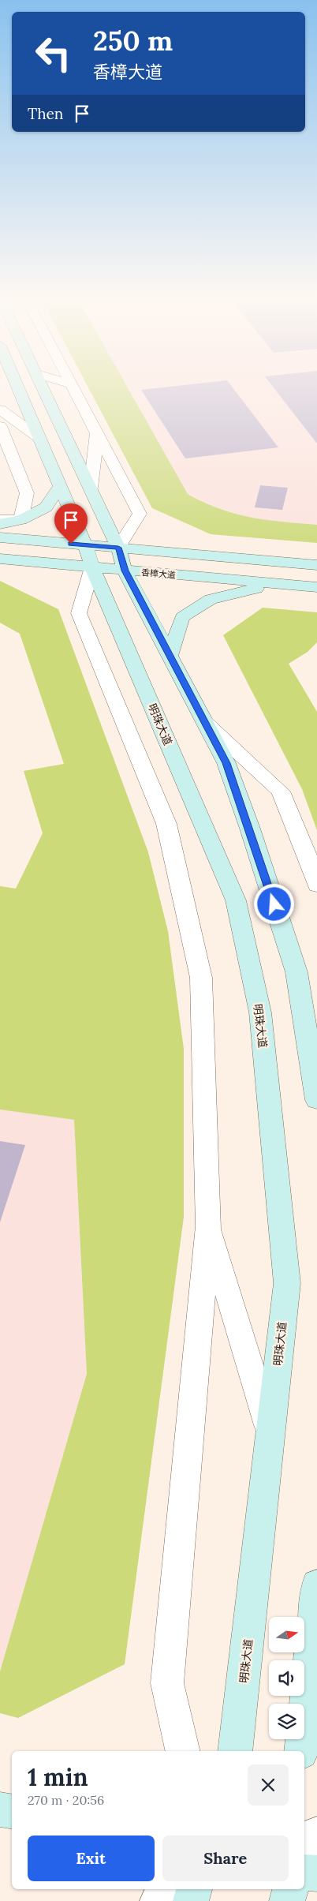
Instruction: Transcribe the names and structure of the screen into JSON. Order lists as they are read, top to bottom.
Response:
{
  "streets": {
    "main road": ["香樟大道", "明珠大道"]
  },
  "crossings": [
    ["香樟大道", "明珠大道"]
  ],
  "north": "right",
  "page": {
    "turn": ["250 m", "香樟大道"],
    "then": "Then",
    "heading": ["1 min", "270 m · 20:56"],
    "buttons": ["Exit", "Share"]
  }
}
